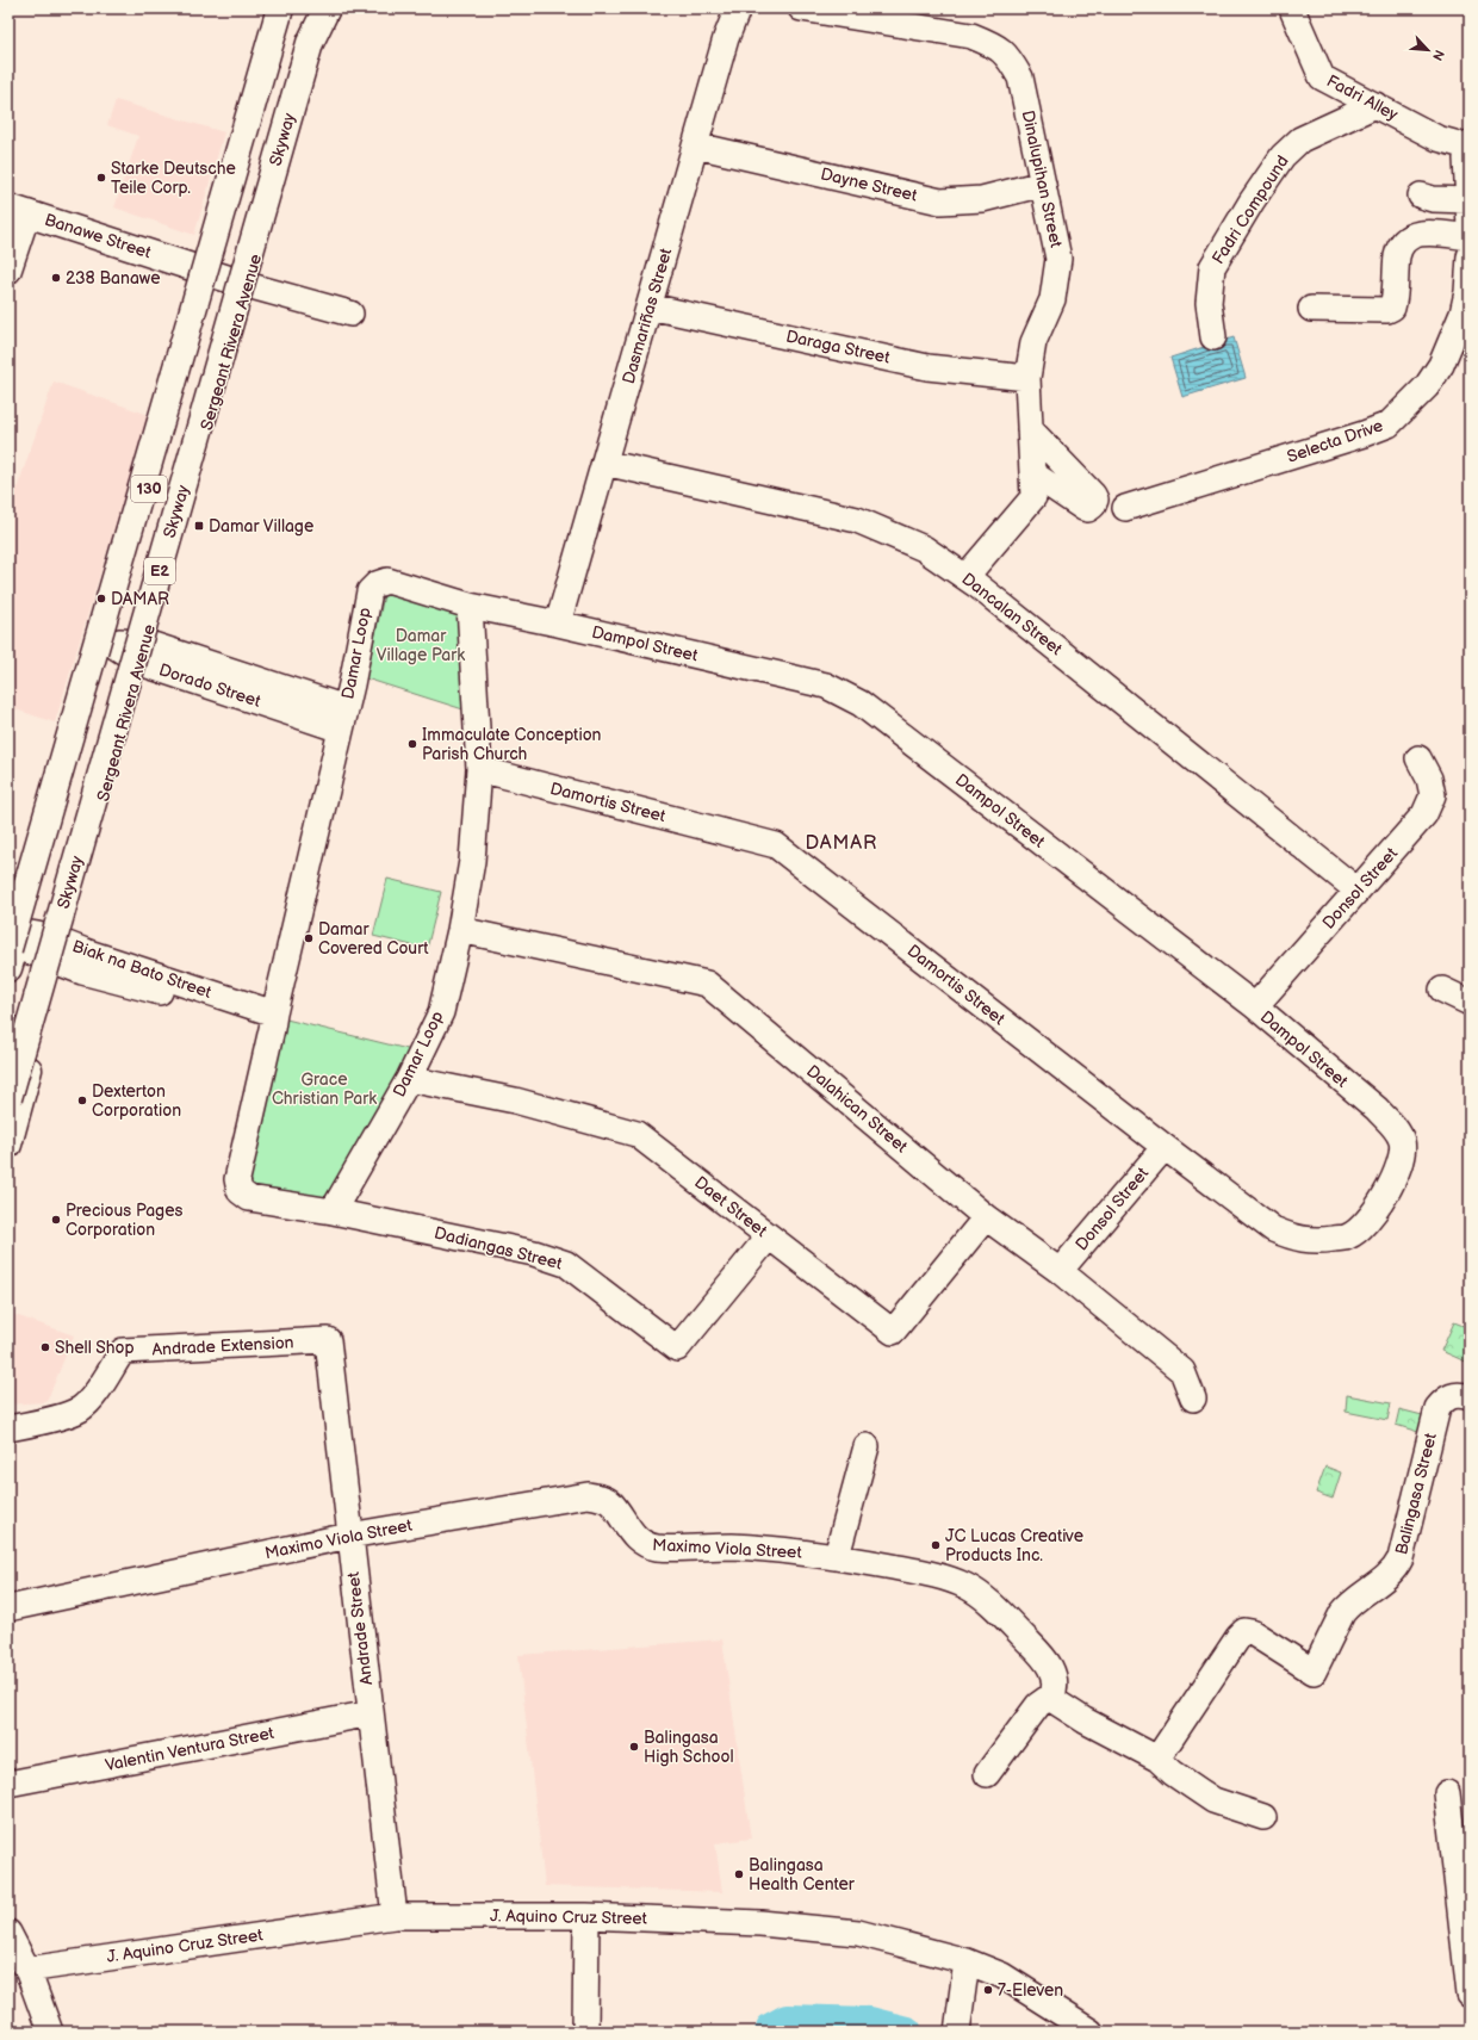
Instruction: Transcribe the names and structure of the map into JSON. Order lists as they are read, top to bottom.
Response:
{
  "streets": {
    "main road": [
      "Skyway",
      "Banawe Street",
      "Sergeant Rivera Avenue",
      "130",
      "E2"
    ],
    "street": [
      "Fadri Alley",
      "Dinalupihan Street",
      "Dayne Street",
      "Fadri Compound",
      "Dasmariñas Street",
      "Daraga Street",
      "Selecta Drive",
      "Dancalan Street",
      "Dampol Street",
      "Damar Loop",
      "Dorado Street",
      "Damortis Street",
      "Donsol Street",
      "Biak na Bato Street",
      "Dalahican Street",
      "Daet Street",
      "Dadiangas Street",
      "Andrade Extension",
      "Balingasa Street",
      "Maximo Viola Street",
      "Andrade Street",
      "Valentin Ventura Street",
      "J. Aquino Cruz Street"
    ]
  },
  "crossings": [
    ["Fadri Alley", "Fadri Compound"],
    ["Skyway", "Sergeant Rivera Avenue"],
    ["Dinalupihan Street", "Dayne Street"],
    ["Dinalupihan Street", "Daraga Street"],
    ["Dinalupihan Street", "Dancalan Street"],
    ["Dayne Street", "Dasmariñas Street"],
    ["Banawe Street", "Sergeant Rivera Avenue"],
    ["Banawe Street", "130"],
    ["Dasmariñas Street", "Daraga Street"],
    ["Dasmariñas Street", "Dancalan Street"],
    ["Dasmariñas Street", "Dampol Street"],
    ["Sergeant Rivera Avenue", "Dorado Street"],
    ["Sergeant Rivera Avenue", "Biak na Bato Street"],
    ["130", "E2"],
    ["130", "Dorado Street"],
    ["130", "Biak na Bato Street"],
    ["E2", "Biak na Bato Street"],
    ["Dancalan Street", "Donsol Street"],
    ["Dampol Street", "Damar Loop"],
    ["Dampol Street", "Damortis Street"],
    ["Dampol Street", "Donsol Street"],
    ["Damar Loop", "Dorado Street"],
    ["Damar Loop", "Damortis Street"],
    ["Damar Loop", "Biak na Bato Street"],
    ["Damar Loop", "Dalahican Street"],
    ["Damar Loop", "Daet Street"],
    ["Damar Loop", "Dadiangas Street"],
    ["Damortis Street", "Donsol Street"],
    ["Donsol Street", "Dalahican Street"],
    ["Dalahican Street", "Daet Street"],
    ["Daet Street", "Dadiangas Street"],
    ["Andrade Extension", "Andrade Street"],
    ["Maximo Viola Street", "Andrade Street"],
    ["Andrade Street", "Valentin Ventura Street"],
    ["Andrade Street", "J. Aquino Cruz Street"]
  ],
  "districts": ["DAMAR"],
  "parks": ["Damar Village Park", "Grace Christian Park"],
  "places": {
    "other": [
      "Starke Deutsche Teile Corp.",
      "238 Banawe",
      "DAMAR",
      "Immaculate Conception Parish Church",
      "Damar Covered Court",
      "Dexterton Corporation",
      "Precious Pages Corporation",
      "Shell Shop",
      "JC Lucas Creative Products Inc.",
      "Balingasa High School",
      "Balingasa Health Center",
      "7-Eleven"
    ],
    "transit": ["Damar Village"]
  },
  "north": "bottom right"
}
